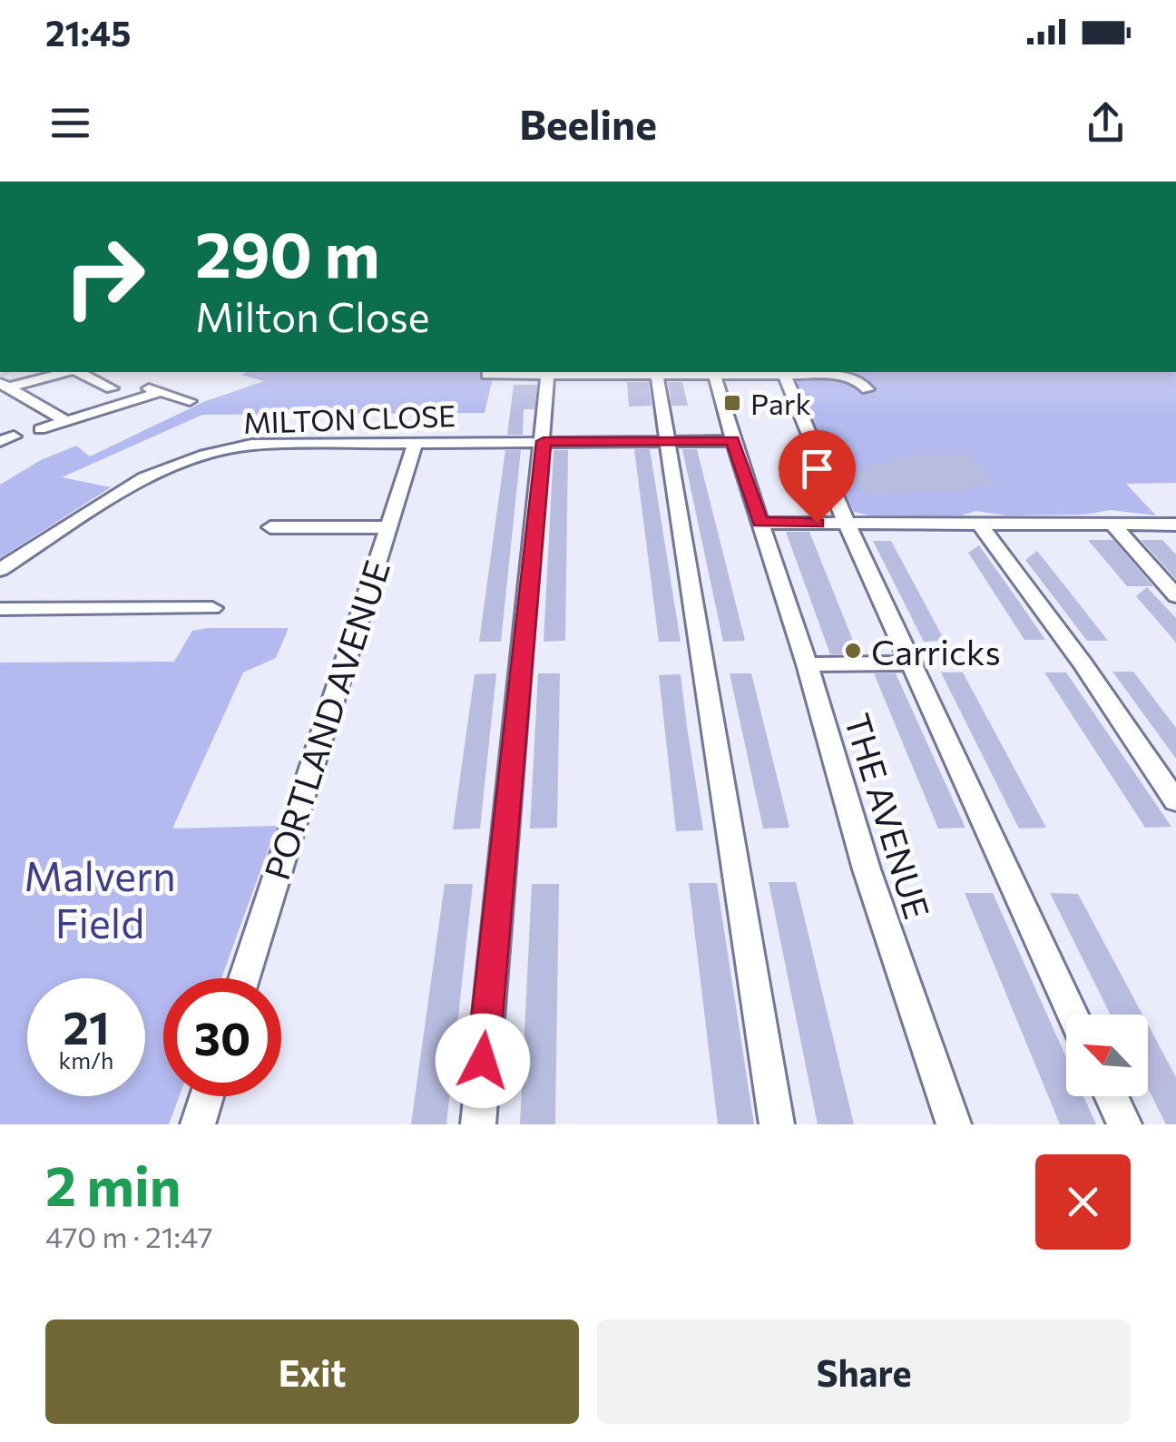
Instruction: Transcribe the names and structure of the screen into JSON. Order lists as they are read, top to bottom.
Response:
{
  "streets": {
    "street": ["MILTON CLOSE", "PORTLAND AVENUE", "THE AVENUE"]
  },
  "crossings": [
    ["MILTON CLOSE", "PORTLAND AVENUE"],
    ["MILTON CLOSE", "THE AVENUE"]
  ],
  "parks": ["Malvern Field"],
  "places": {
    "transit": ["Park"],
    "other": ["Carricks"]
  },
  "north": "top left",
  "page": {
    "status": "21:45",
    "header": "Beeline",
    "turn": ["290 m", "Milton Close"],
    "speed": "21 km/h",
    "limit": "30",
    "heading": ["2 min", "470 m · 21:47"],
    "buttons": ["Exit", "Share"]
  }
}
